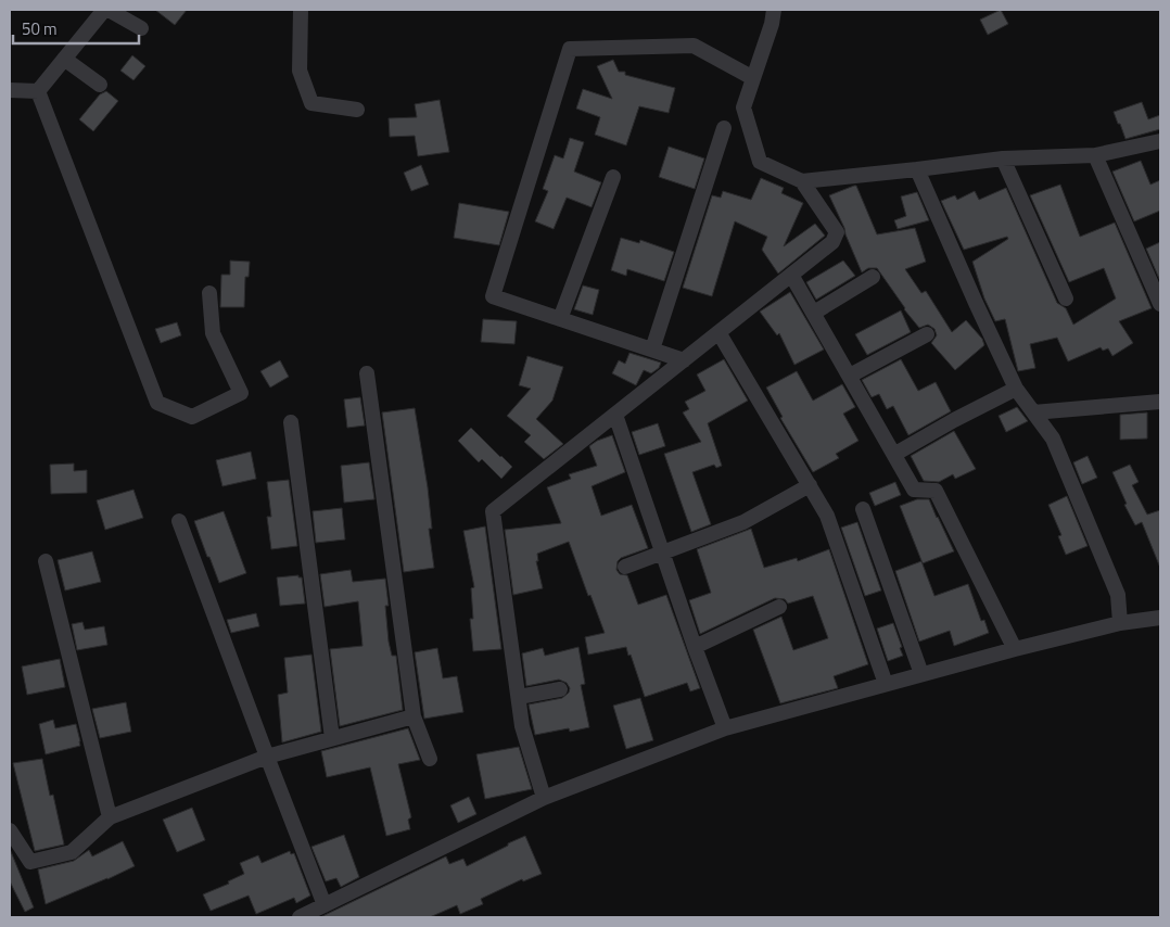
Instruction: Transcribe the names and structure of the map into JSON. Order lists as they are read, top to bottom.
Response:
{
  "scale_bar": "50 m"
}
